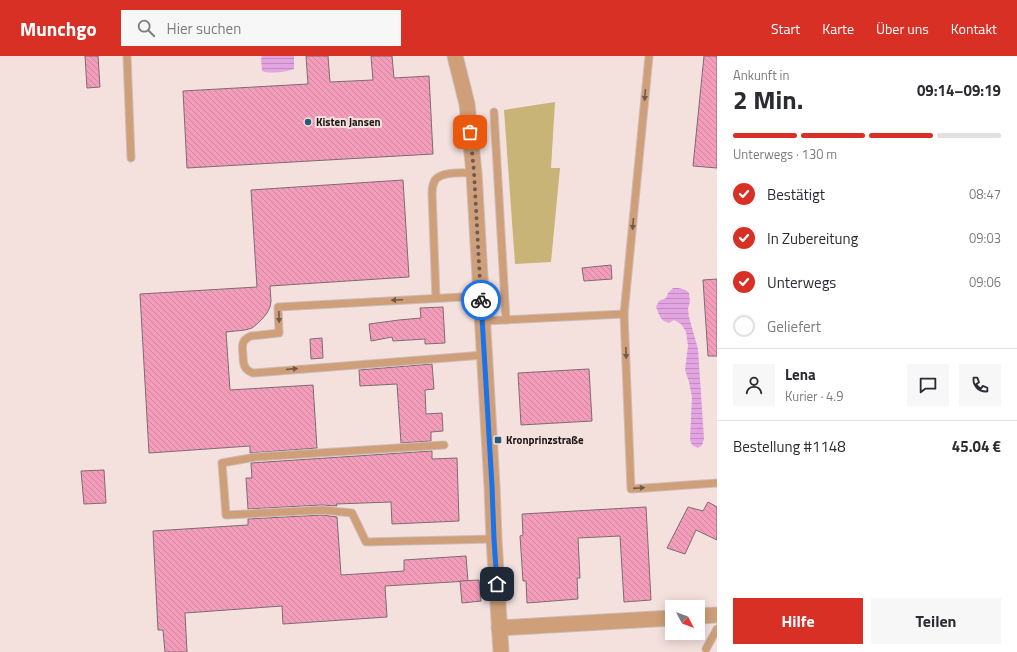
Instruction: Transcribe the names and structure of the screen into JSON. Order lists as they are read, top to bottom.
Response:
{
  "places": {
    "other": ["Kisten Jansen"],
    "transit": ["Kronprinzstraße"]
  },
  "north": "bottom right",
  "page": {
    "header": "Munchgo",
    "search": "Hier suchen",
    "nav": [
      "Start",
      "Karte",
      "Über uns",
      "Kontakt"
    ],
    "heading": ["2 Min.", "Ankunft in", "09:14–09:19"],
    "panel": [
      "Lena",
      "Kurier · 4.9",
      "Bestellung #1148",
      "45.04 €"
    ],
    "bar": "Unterwegs · 130 m",
    "list": [
      ["Bestätigt", "08:47"],
      ["In Zubereitung", "09:03"],
      ["Unterwegs", "09:06"],
      "Geliefert"
    ],
    "buttons": ["Hilfe", "Teilen"]
  }
}
